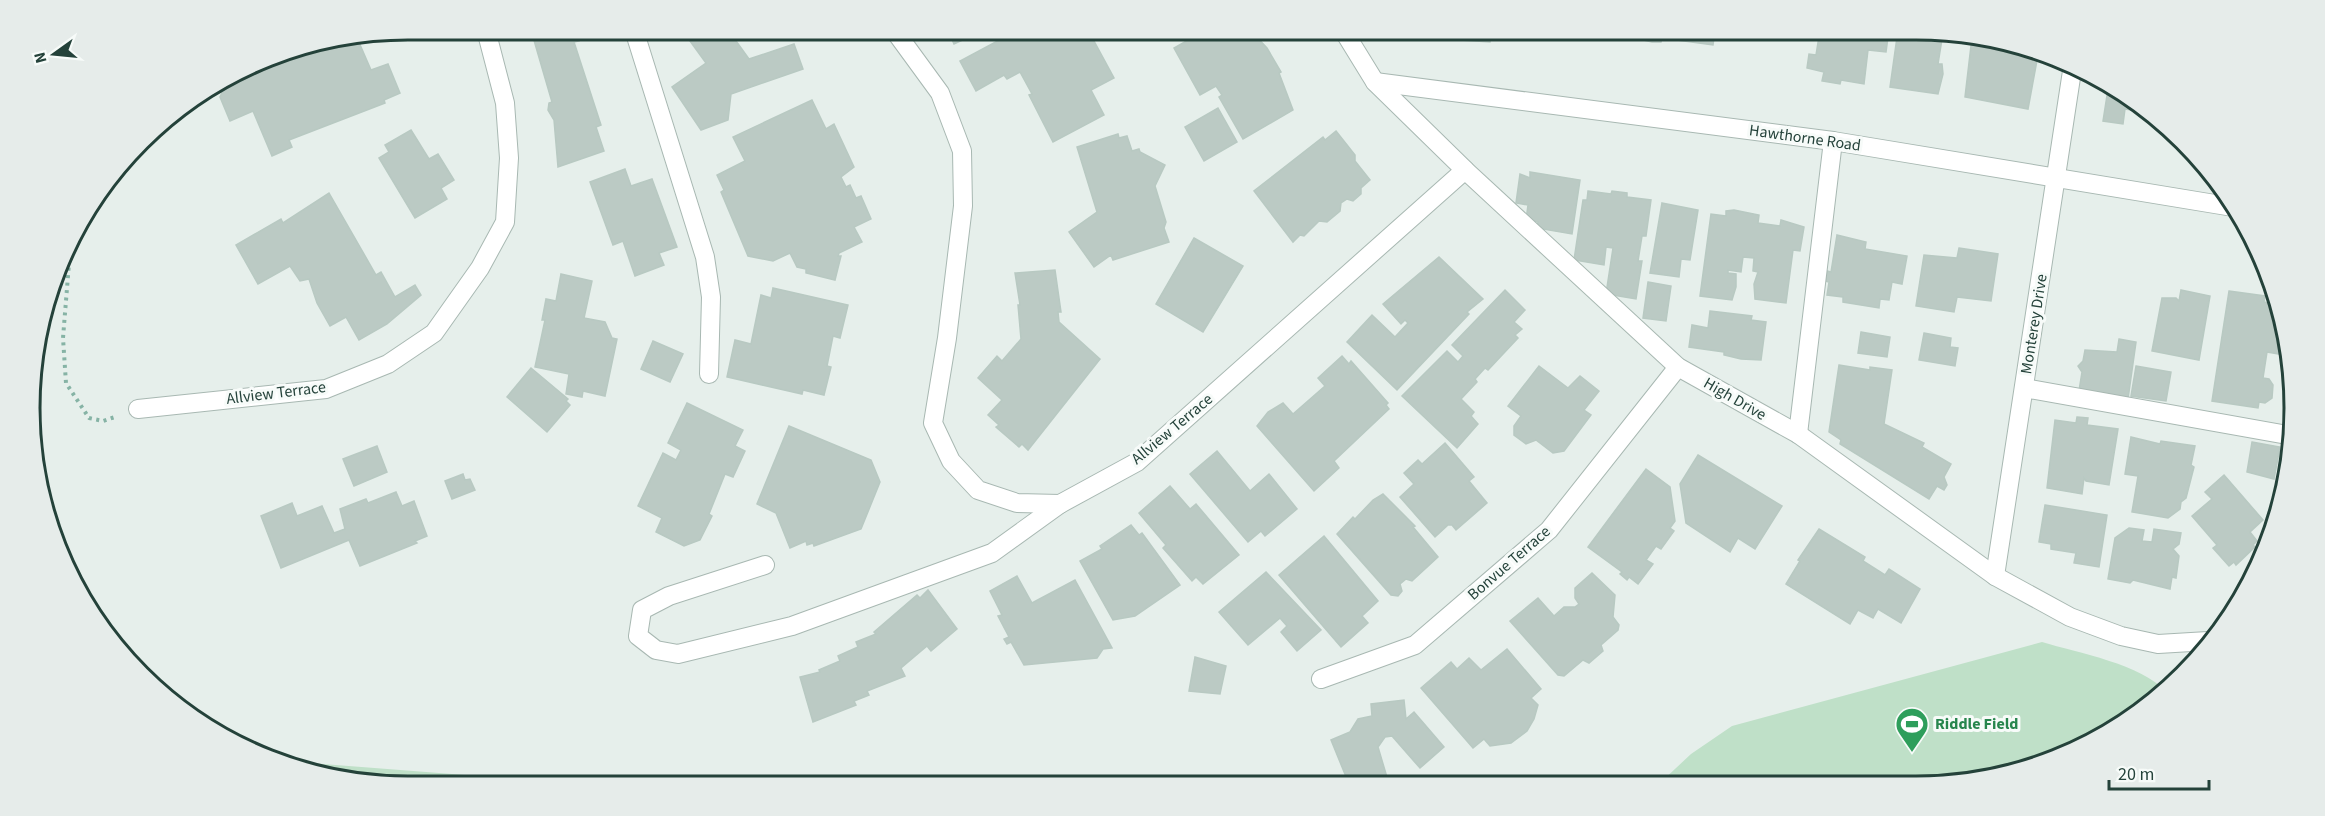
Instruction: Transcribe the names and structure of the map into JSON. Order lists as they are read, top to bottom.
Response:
{
  "streets": {
    "street": [
      "Hawthorne Road",
      "Monterey Drive",
      "Allview Terrace",
      "High Drive",
      "Bonvue Terrace"
    ]
  },
  "crossings": [
    ["Hawthorne Road", "Monterey Drive"],
    ["Hawthorne Road", "High Drive"],
    ["Monterey Drive", "High Drive"],
    ["Allview Terrace", "High Drive"],
    ["High Drive", "Bonvue Terrace"]
  ],
  "places": {
    "sports": ["Riddle Field"]
  },
  "scale_bar": "20 m",
  "north": "left"
}
